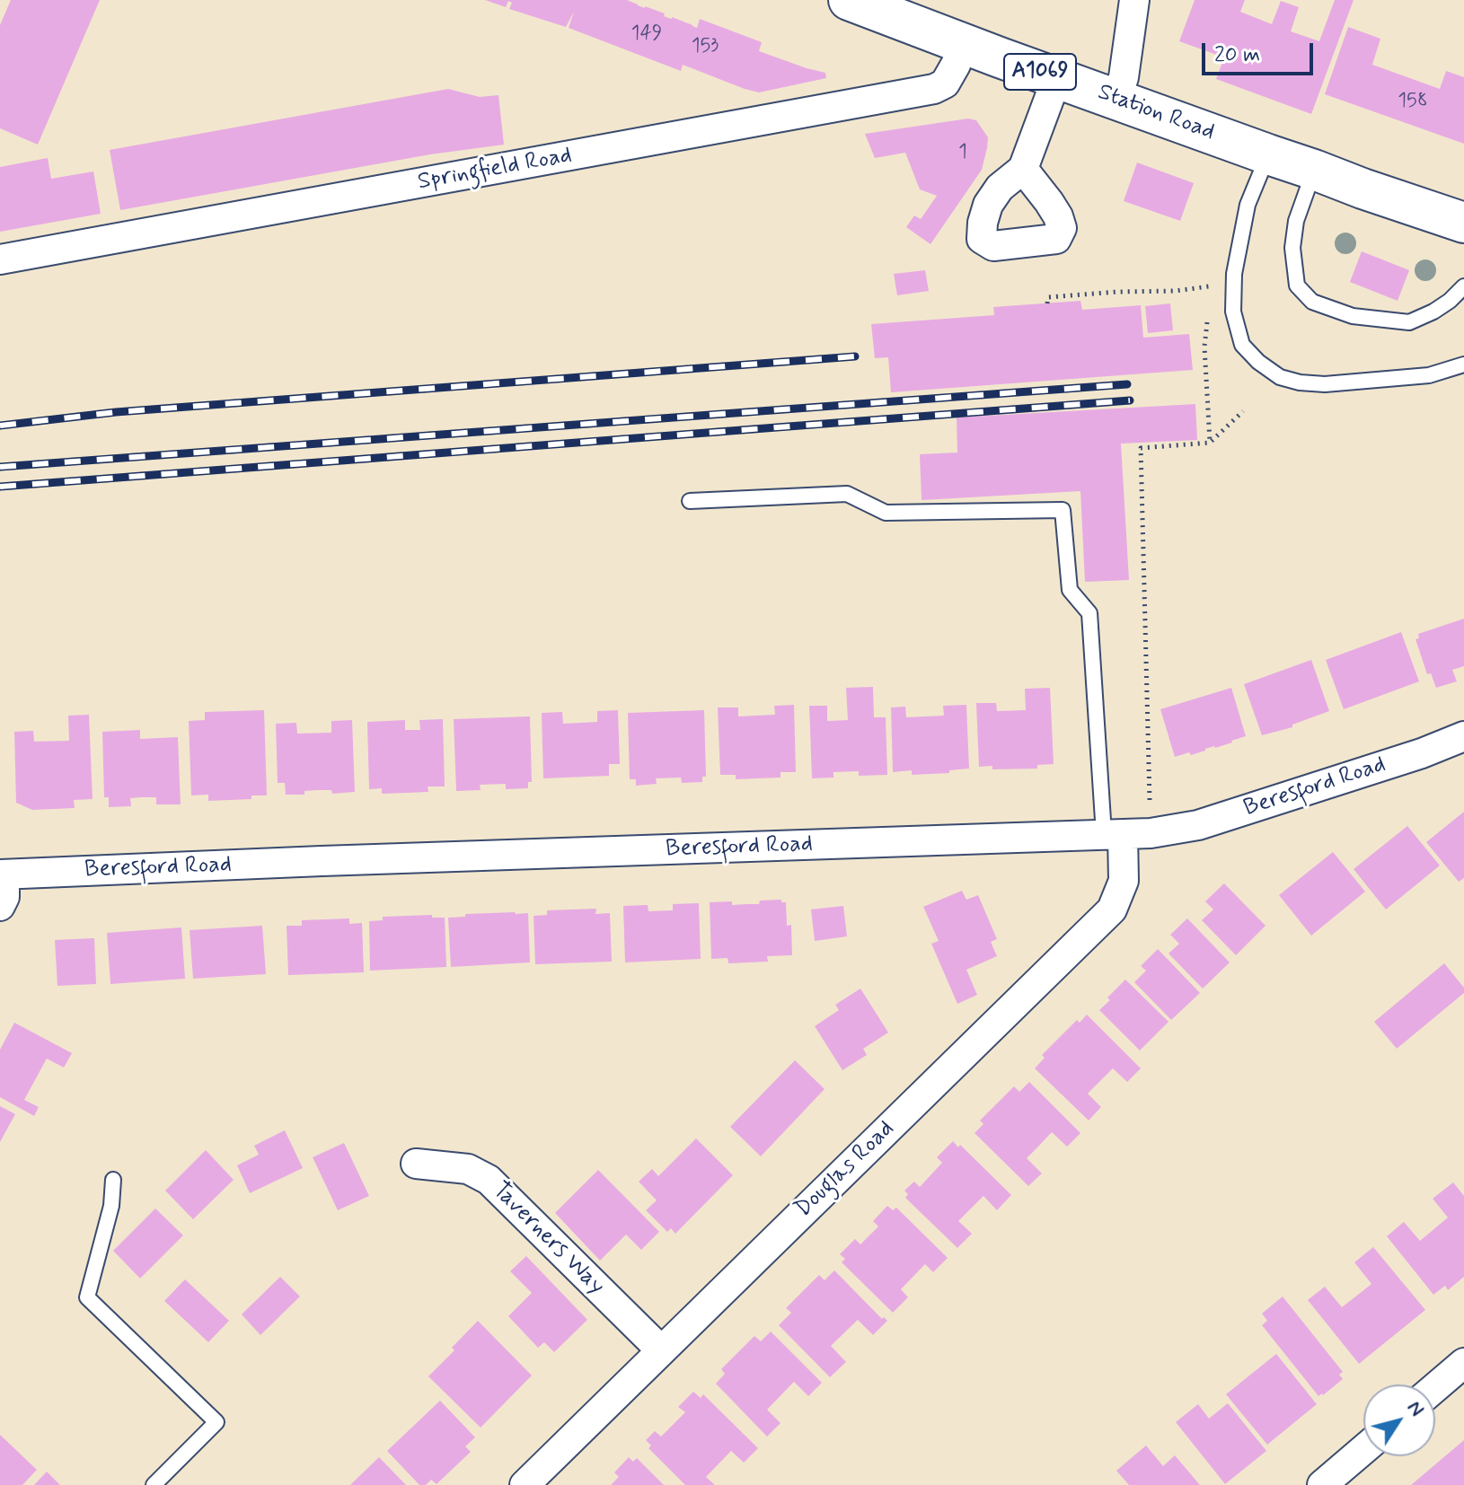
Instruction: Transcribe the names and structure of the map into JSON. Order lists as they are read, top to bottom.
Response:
{
  "streets": {
    "main road": ["A1069", "Station Road"],
    "street": [
      "Springfield Road",
      "Beresford Road",
      "Douglas Road",
      "Taverners Way"
    ]
  },
  "crossings": [
    ["Station Road", "Springfield Road"],
    ["Beresford Road", "Douglas Road"],
    ["Douglas Road", "Taverners Way"]
  ],
  "house_numbers": [
    "149",
    "153",
    "158",
    "1"
  ],
  "scale_bar": "20 m",
  "north": "top right"
}
